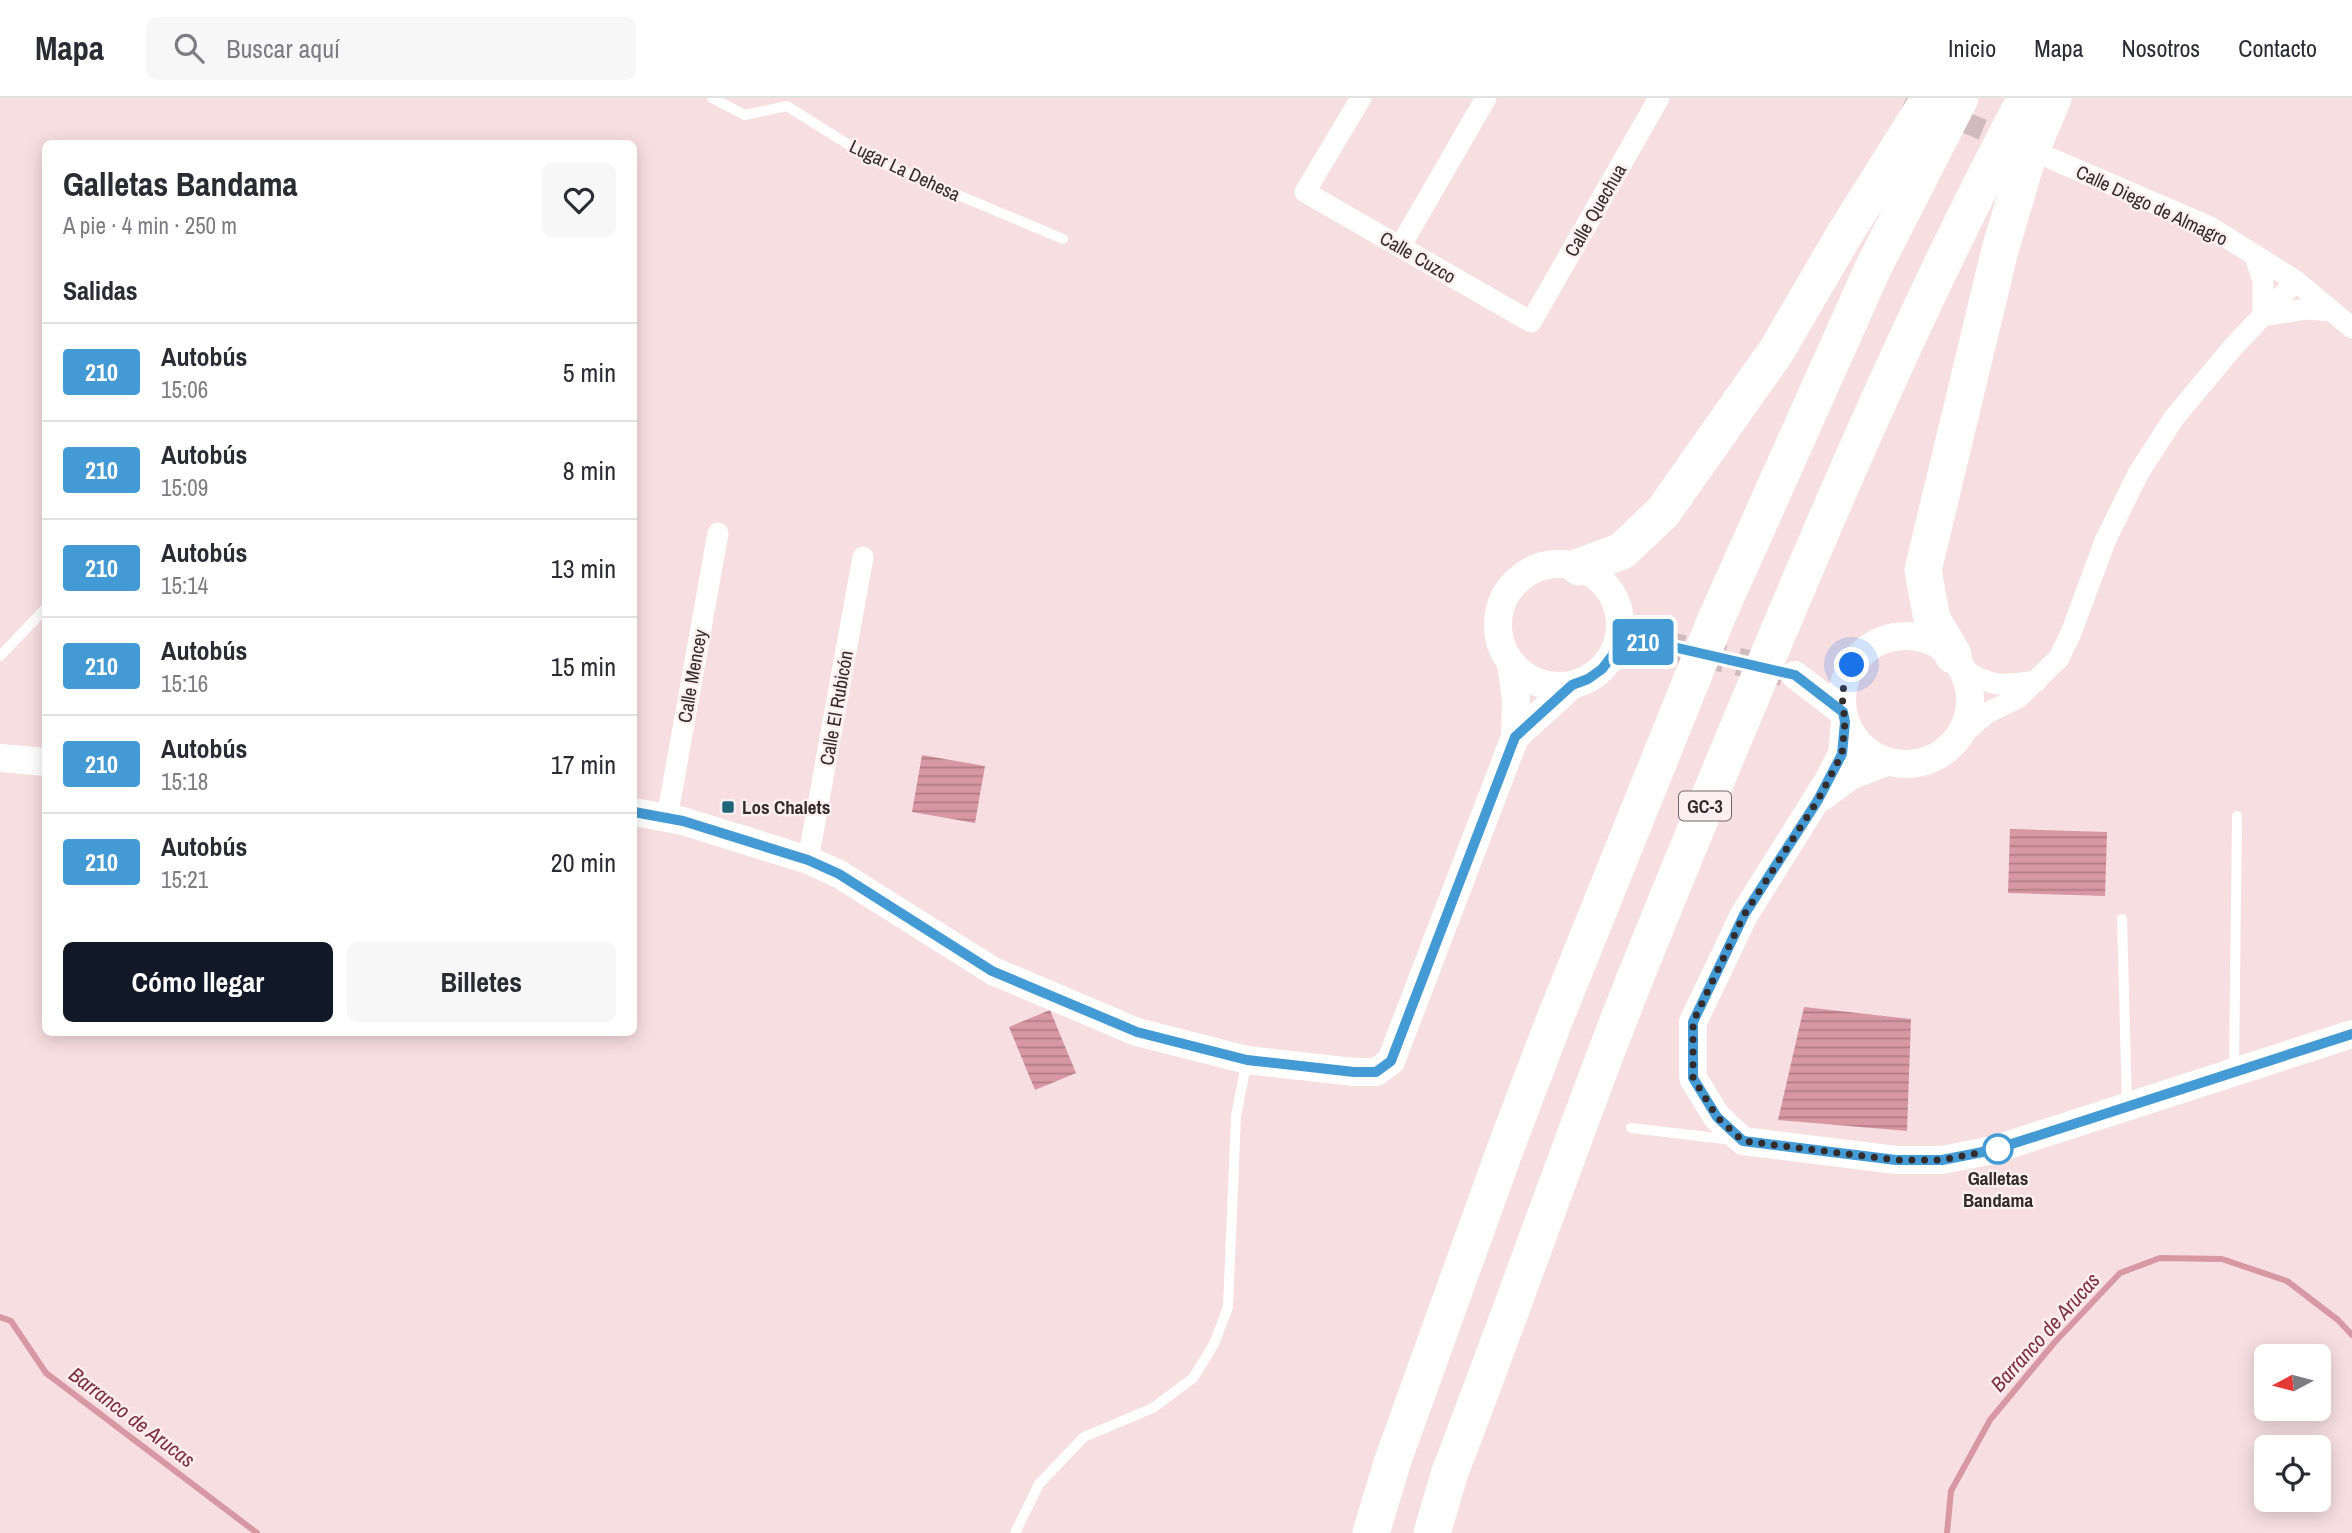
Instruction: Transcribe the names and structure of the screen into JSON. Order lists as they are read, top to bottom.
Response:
{
  "streets": {
    "highway": ["GC-3"],
    "street": [
      "Calle Diego de Almagro",
      "Calle Quechua",
      "Calle Cuzco",
      "Calle Mencey",
      "Calle El Rubicón"
    ],
    "lane": ["Lugar La Dehesa"]
  },
  "crossings": [
    ["Calle Quechua", "Calle Cuzco"]
  ],
  "water": ["Barranco de Arucas"],
  "places": {
    "transit": ["Los Chalets"],
    "other": ["Galletas Bandama"]
  },
  "lines": ["bus line 210"],
  "north": "left",
  "page": {
    "header": "Mapa",
    "search": "Buscar aquí",
    "nav": [
      "Inicio",
      "Mapa",
      "Nosotros",
      "Contacto"
    ],
    "on_map": "210",
    "heading": [
      ["Galletas Bandama", "A pie · 4 min · 250 m"],
      "Salidas"
    ],
    "list": [
      {
        "mark": "210",
        "name": "Autobús",
        "note": "15:06",
        "value": "5 min"
      },
      {
        "mark": "210",
        "name": "Autobús",
        "note": "15:09",
        "value": "8 min"
      },
      {
        "mark": "210",
        "name": "Autobús",
        "note": "15:14",
        "value": "13 min"
      },
      {
        "mark": "210",
        "name": "Autobús",
        "note": "15:16",
        "value": "15 min"
      },
      {
        "mark": "210",
        "name": "Autobús",
        "note": "15:18",
        "value": "17 min"
      },
      {
        "mark": "210",
        "name": "Autobús",
        "note": "15:21",
        "value": "20 min"
      }
    ],
    "buttons": ["Cómo llegar", "Billetes"]
  }
}
